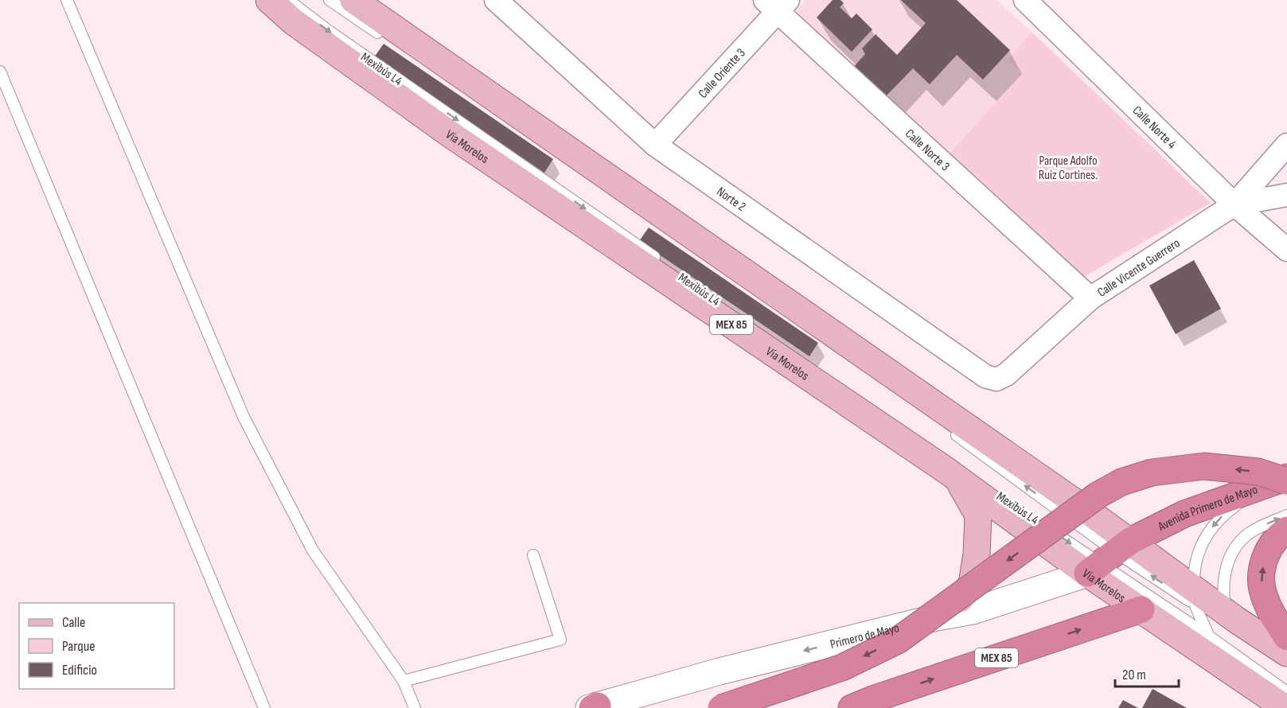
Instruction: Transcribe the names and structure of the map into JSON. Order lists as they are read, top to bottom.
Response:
{
  "streets": {
    "highway": ["MEX 85", "Avenida Primero de Mayo"],
    "main road": ["Vía Morelos", "Primero de Mayo"],
    "street": [
      "Calle Oriente 3",
      "Calle Norte 4",
      "Calle Norte 3",
      "Norte 2",
      "Calle Vicente Guerrero"
    ],
    "lane": ["Mexibús L4"]
  },
  "crossings": [
    ["Mexibús L4", "Vía Morelos"],
    ["Mexibús L4", "Avenida Primero de Mayo"],
    ["Mexibús L4", "Primero de Mayo"],
    ["Calle Oriente 3", "Calle Norte 3"],
    ["Calle Oriente 3", "Norte 2"],
    ["Calle Norte 4", "Calle Vicente Guerrero"],
    ["Vía Morelos", "MEX 85"],
    ["Vía Morelos", "Avenida Primero de Mayo"],
    ["Vía Morelos", "Primero de Mayo"],
    ["Calle Norte 3", "Calle Vicente Guerrero"],
    ["Norte 2", "Calle Vicente Guerrero"],
    ["Avenida Primero de Mayo", "Primero de Mayo"]
  ],
  "one_way": ["Primero de Mayo"],
  "parks": ["Parque Adolfo Ruiz Cortines."],
  "legend": ["Calle", "Parque", "Edificio"],
  "scale_bar": "20 m"
}
